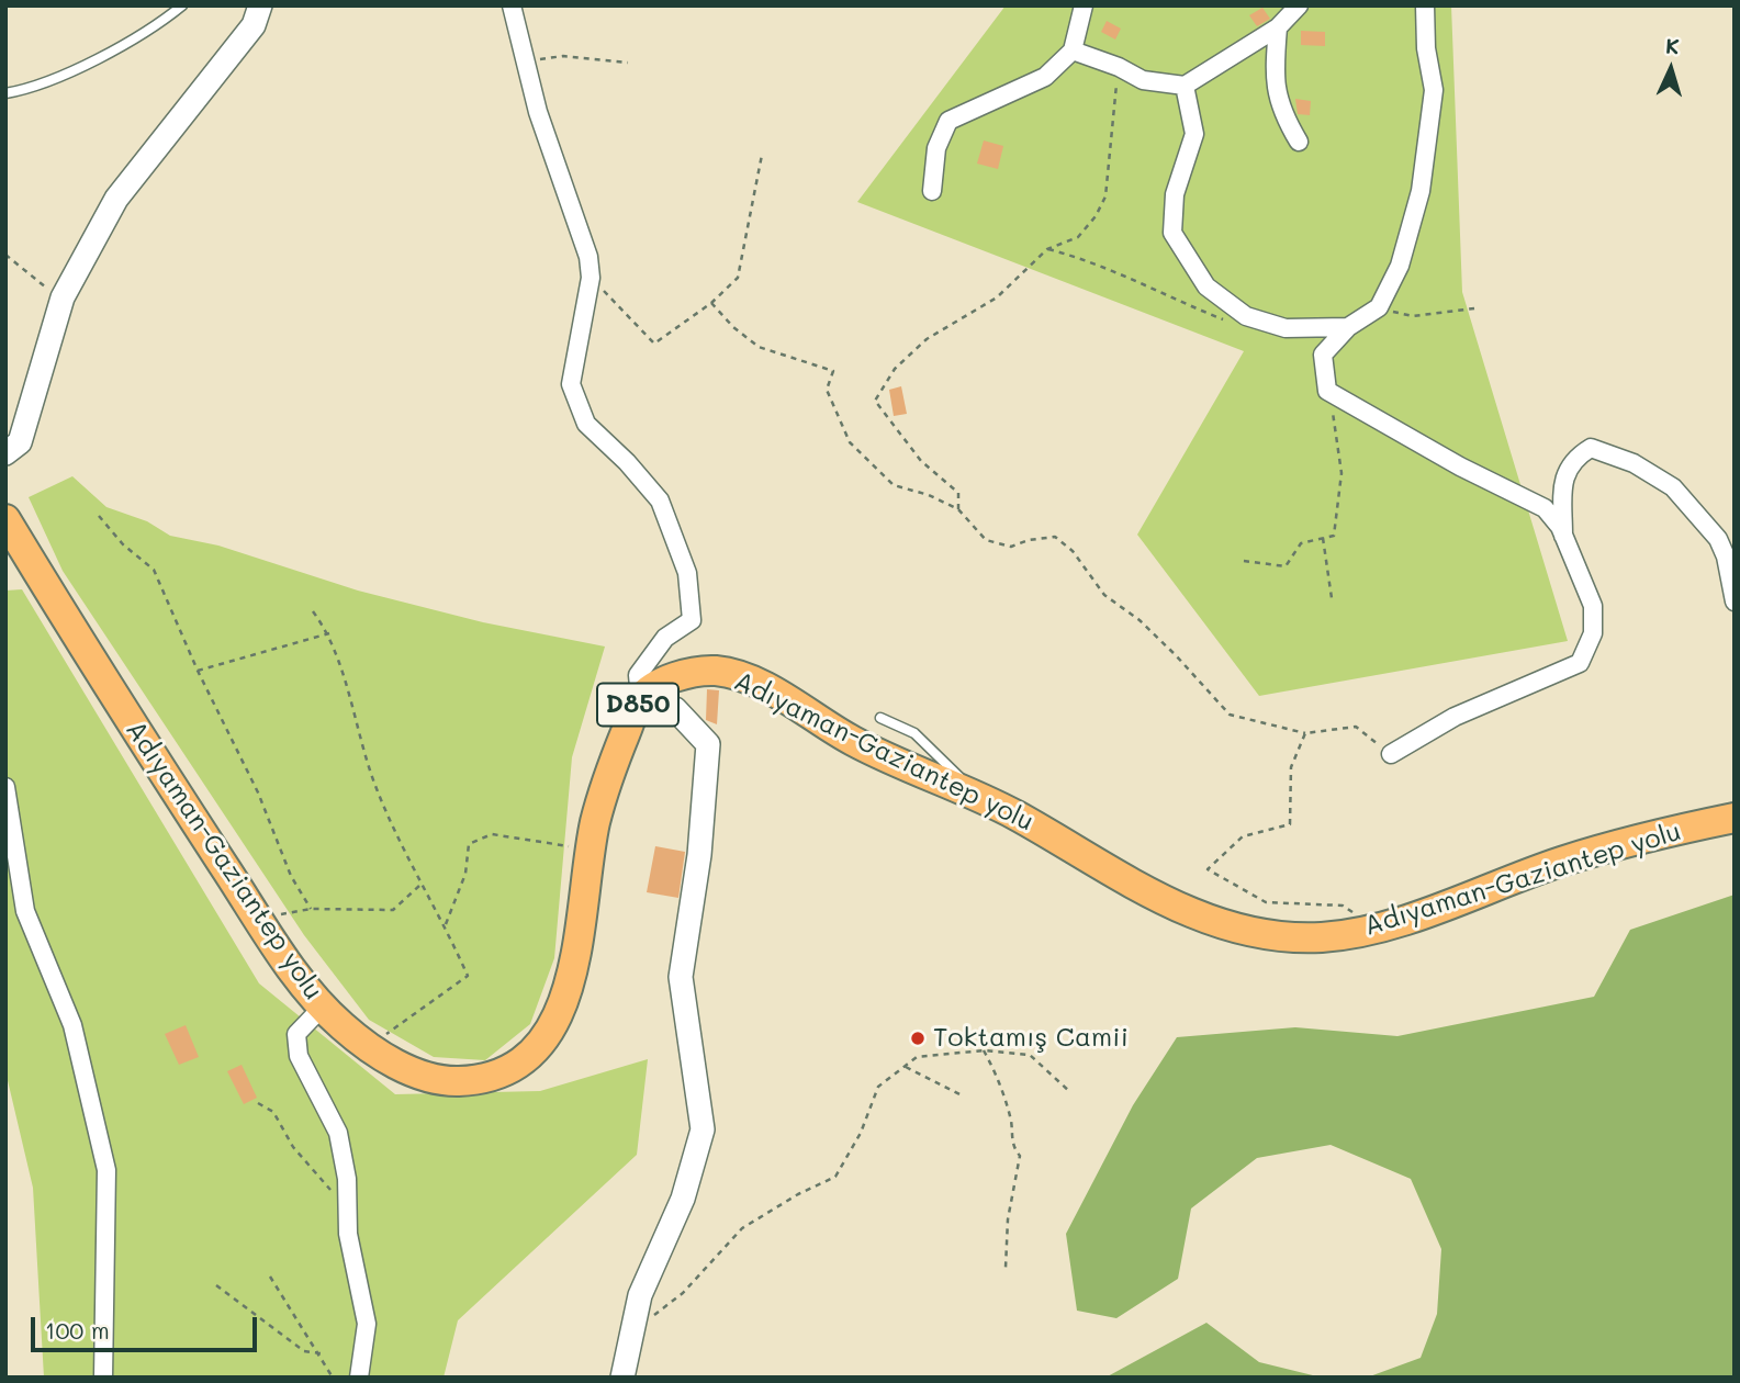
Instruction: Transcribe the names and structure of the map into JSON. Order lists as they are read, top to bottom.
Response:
{
  "streets": {
    "main road": ["D850", "Adıyaman-Gaziantep yolu"]
  },
  "places": ["Toktamış Camii"],
  "scale_bar": "100 m",
  "north": "top"
}
